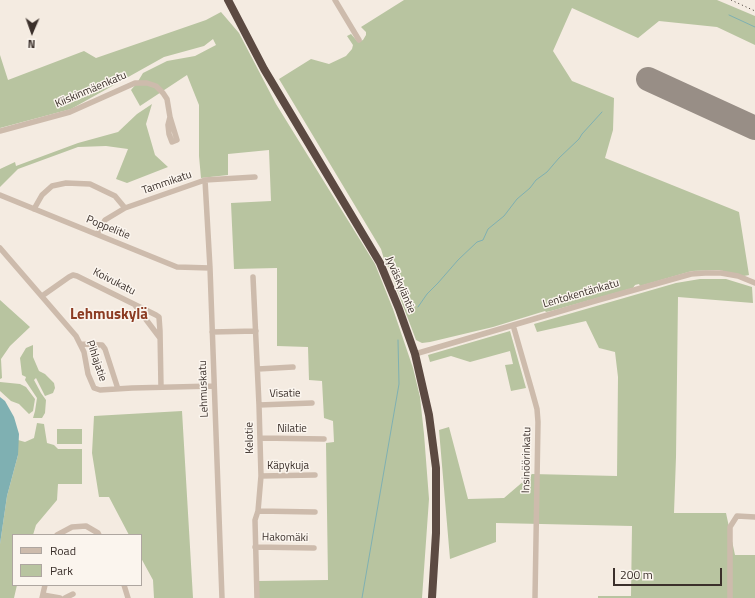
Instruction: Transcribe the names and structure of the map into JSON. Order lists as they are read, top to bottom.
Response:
{
  "streets": {
    "highway": ["Jyväskyläntie"],
    "street": [
      "Kiiskinmäenkatu",
      "Tammikatu",
      "Poppelitie",
      "Koivukatu",
      "Lentokentänkatu",
      "Pihlajatie",
      "Lehmuskatu",
      "Visatie",
      "Nilatie",
      "Kelotie",
      "Insinöörinkatu",
      "Käpykuja",
      "Hakomäki"
    ]
  },
  "crossings": [
    ["Tammikatu", "Poppelitie"],
    ["Tammikatu", "Lehmuskatu"],
    ["Poppelitie", "Lehmuskatu"],
    ["Koivukatu", "Pihlajatie"],
    ["Jyväskyläntie", "Lentokentänkatu"],
    ["Lentokentänkatu", "Insinöörinkatu"],
    ["Pihlajatie", "Lehmuskatu"],
    ["Visatie", "Kelotie"],
    ["Nilatie", "Kelotie"],
    ["Kelotie", "Käpykuja"],
    ["Kelotie", "Hakomäki"]
  ],
  "districts": ["Lehmuskylä"],
  "legend": ["Road", "Park"],
  "scale_bar": "200 m",
  "north": "bottom"
}
